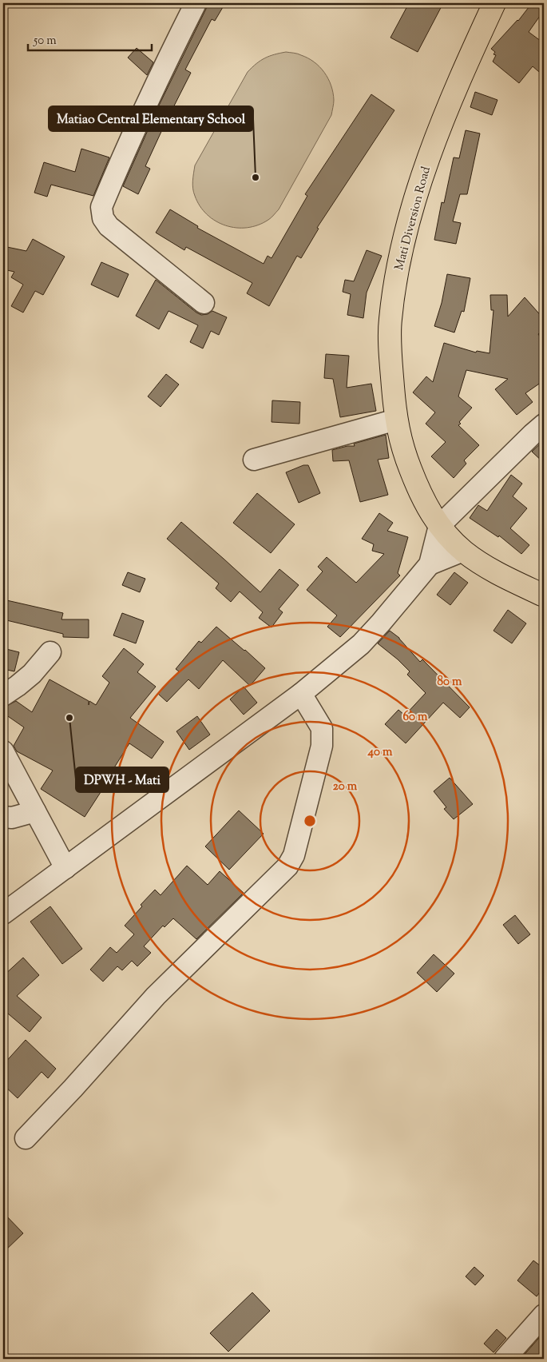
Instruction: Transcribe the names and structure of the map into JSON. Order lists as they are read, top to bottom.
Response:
{
  "streets": {
    "highway": ["Mati Diversion Road"]
  },
  "places": ["Matiao Central Elementary School", "DPWH - Mati"],
  "scale_bar": "50 m",
  "rings": [
    "80 m",
    "60 m",
    "40 m",
    "20 m"
  ]
}
